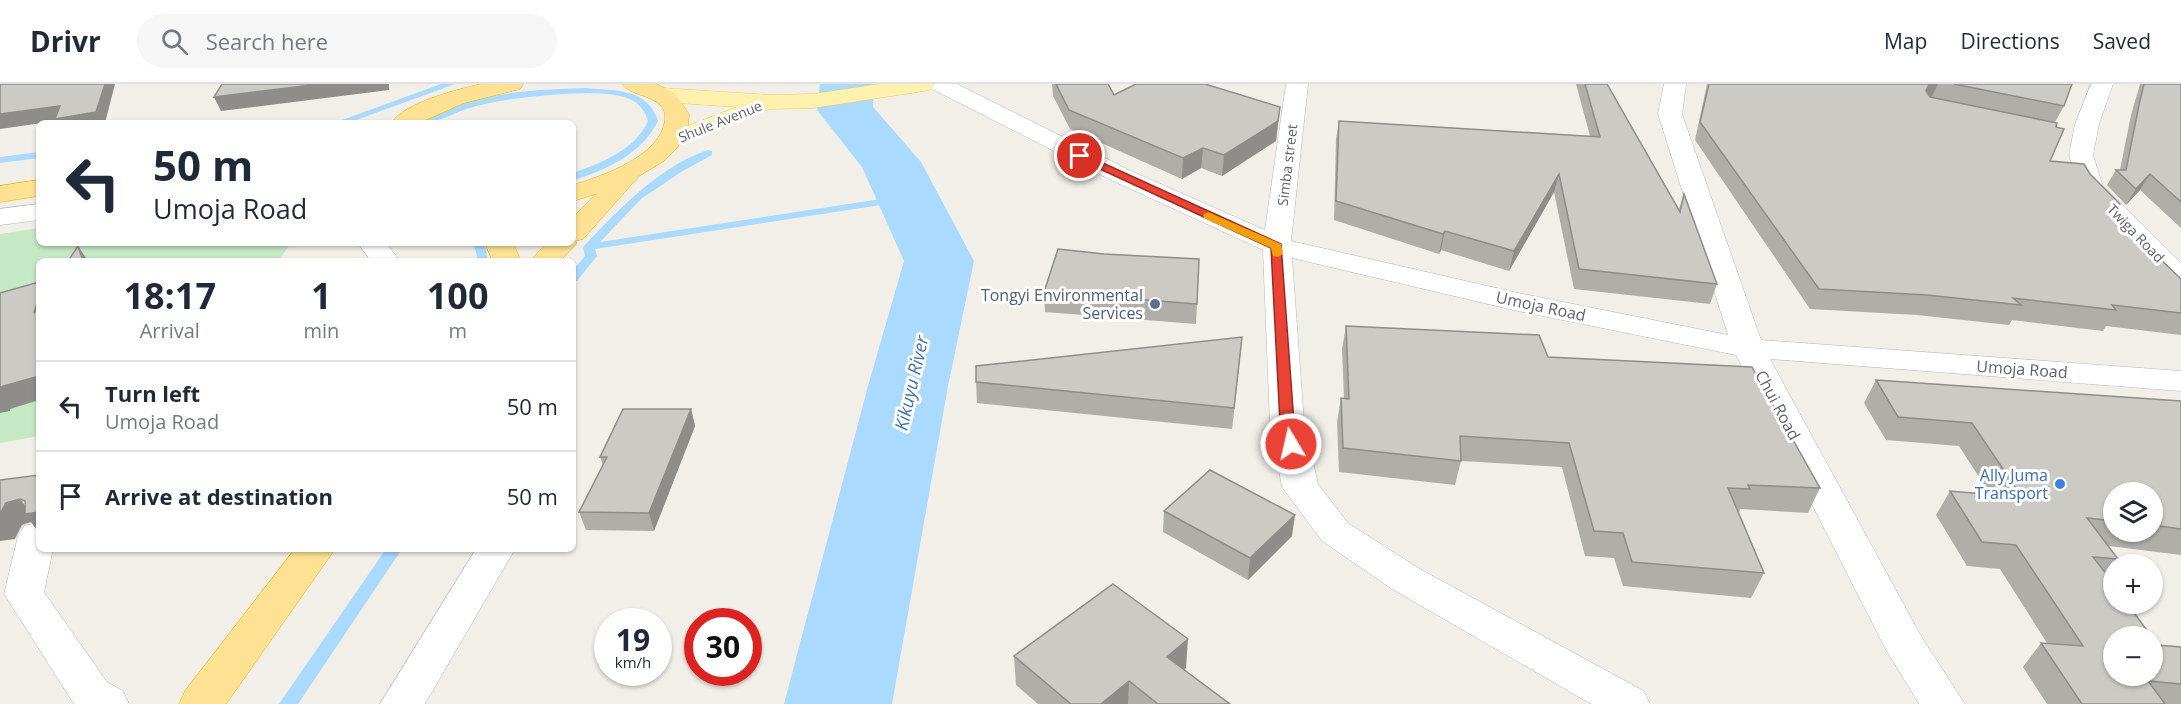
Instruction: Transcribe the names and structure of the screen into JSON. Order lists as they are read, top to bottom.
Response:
{
  "streets": {
    "main road": ["Shule Avenue"],
    "street": [
      "Simba street",
      "Twiga Road",
      "Umoja Road",
      "Chui Road"
    ]
  },
  "crossings": [
    ["Simba street", "Umoja Road"],
    ["Umoja Road", "Chui Road"]
  ],
  "water": ["Kikuyu River"],
  "places": ["Tongyi Environmental Services", "Ally Juma Transport"],
  "page": {
    "header": "Drivr",
    "search": "Search here",
    "nav": ["Map", "Directions", "Saved"],
    "turn": ["50 m", "Umoja Road"],
    "eta": [
      "18:17",
      "Arrival",
      "1",
      "min",
      "100",
      "m"
    ],
    "list": [
      {
        "name": "Turn left",
        "note": "Umoja Road",
        "value": "50 m"
      },
      {
        "name": "Arrive at destination",
        "value": "50 m"
      }
    ],
    "map_buttons": ["+", "−"],
    "speed": "19 km/h",
    "limit": "30"
  }
}
